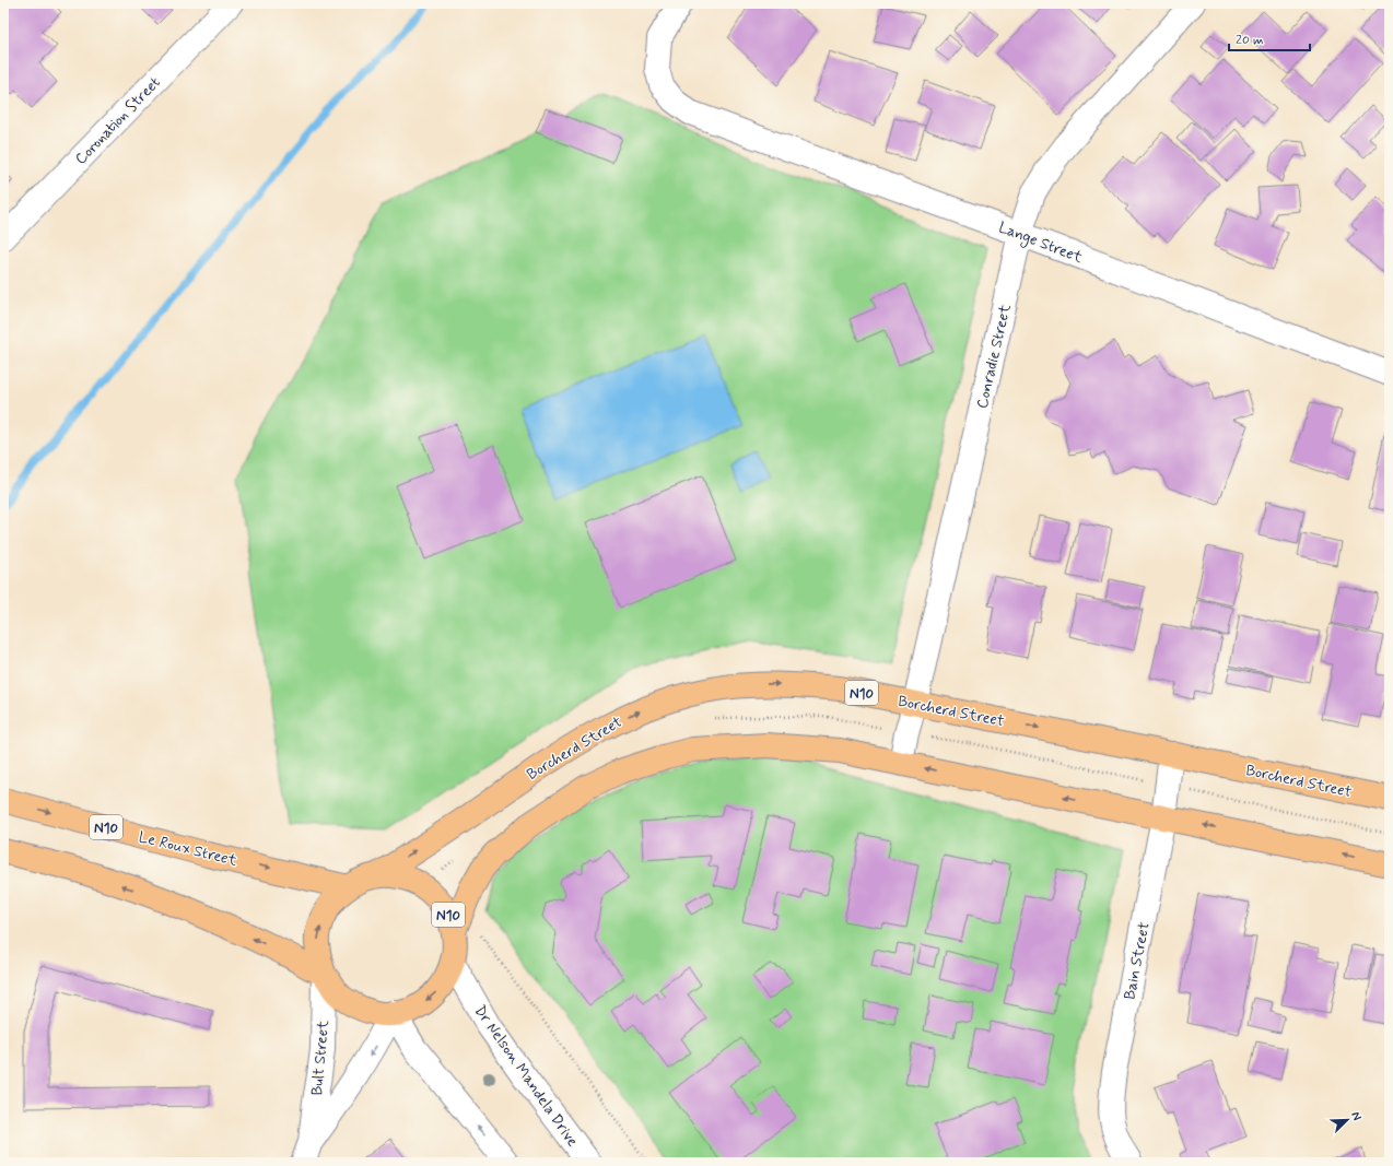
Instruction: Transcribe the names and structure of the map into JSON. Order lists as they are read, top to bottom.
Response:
{
  "streets": {
    "highway": ["N10", "Borcherd Street", "Le Roux Street"],
    "street": [
      "Coronation Street",
      "Lange Street",
      "Conradie Street",
      "Bain Street",
      "Bult Street",
      "Dr Nelson Mandela Drive"
    ]
  },
  "crossings": [
    ["Lange Street", "Conradie Street"],
    ["Conradie Street", "N10"],
    ["Conradie Street", "Borcherd Street"],
    ["N10", "Borcherd Street"],
    ["N10", "Le Roux Street"],
    ["N10", "Bain Street"],
    ["N10", "Bult Street"],
    ["N10", "Dr Nelson Mandela Drive"],
    ["Borcherd Street", "Le Roux Street"],
    ["Borcherd Street", "Bain Street"],
    ["Borcherd Street", "Bult Street"],
    ["Borcherd Street", "Dr Nelson Mandela Drive"],
    ["Le Roux Street", "Bult Street"],
    ["Le Roux Street", "Dr Nelson Mandela Drive"],
    ["Bult Street", "Dr Nelson Mandela Drive"]
  ],
  "one_way": ["Bult Street"],
  "scale_bar": "20 m",
  "north": "top right"
}
